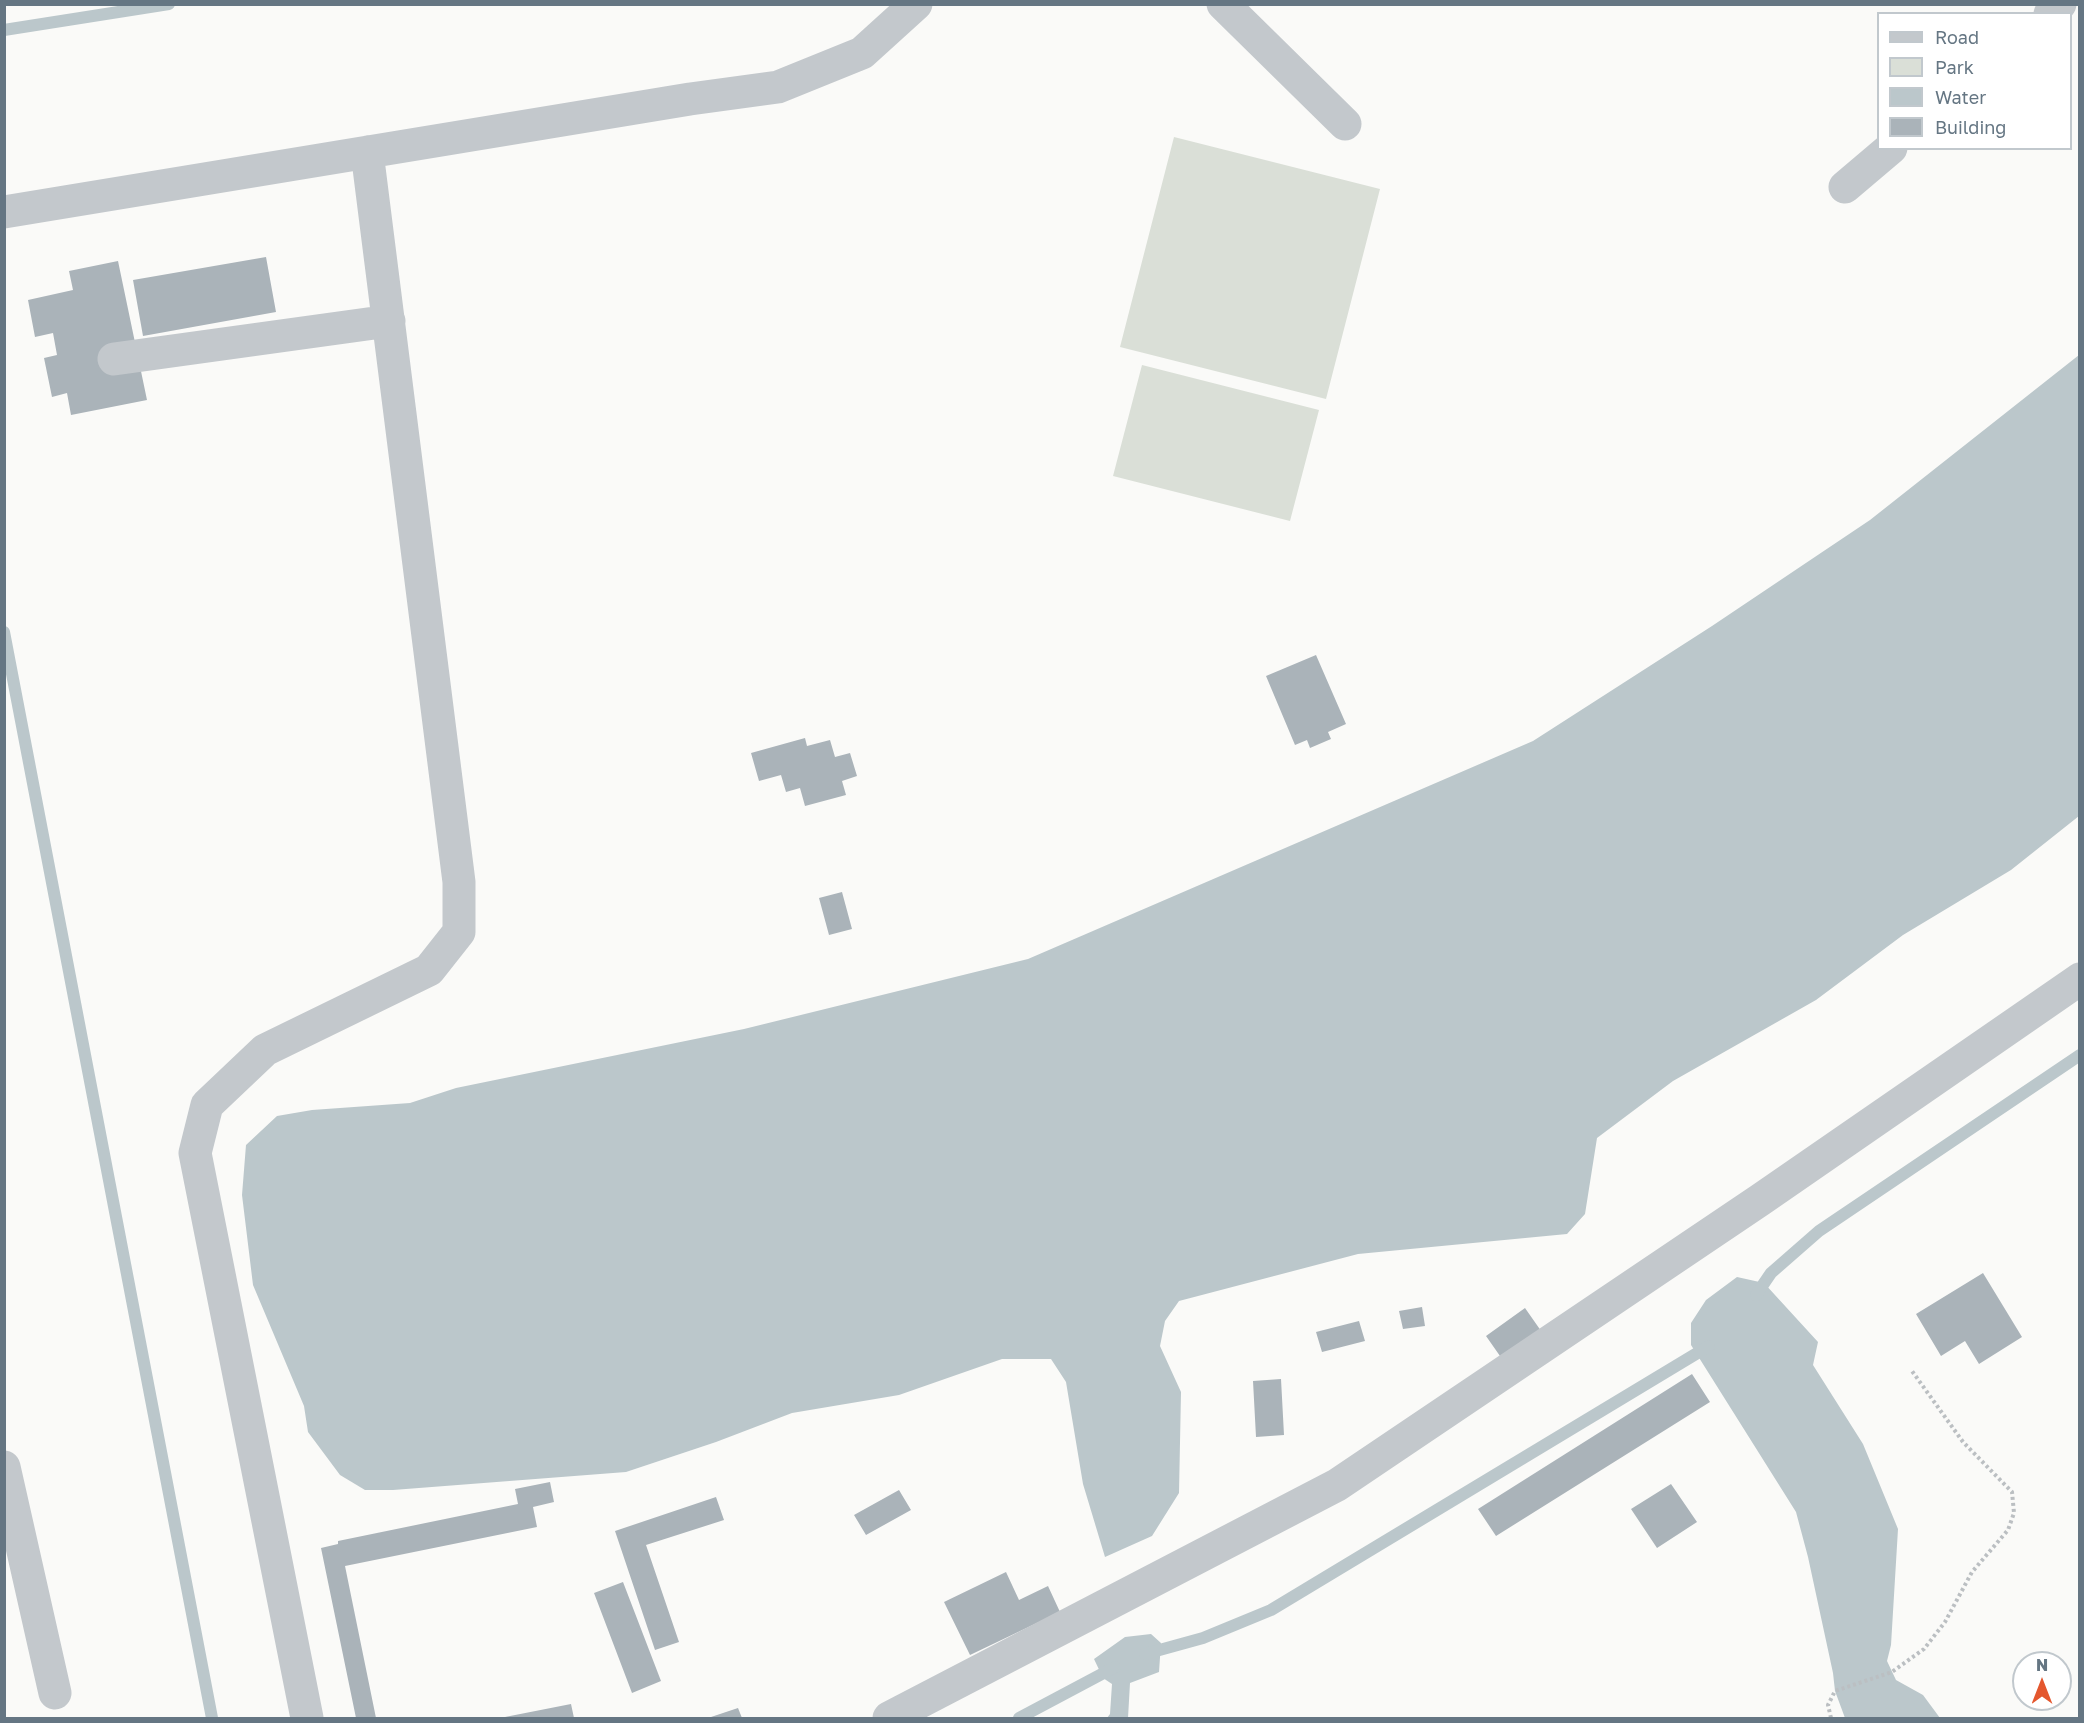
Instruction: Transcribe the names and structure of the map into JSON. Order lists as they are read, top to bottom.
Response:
{
  "legend": [
    "Road",
    "Park",
    "Water",
    "Building"
  ],
  "north": "top"
}
